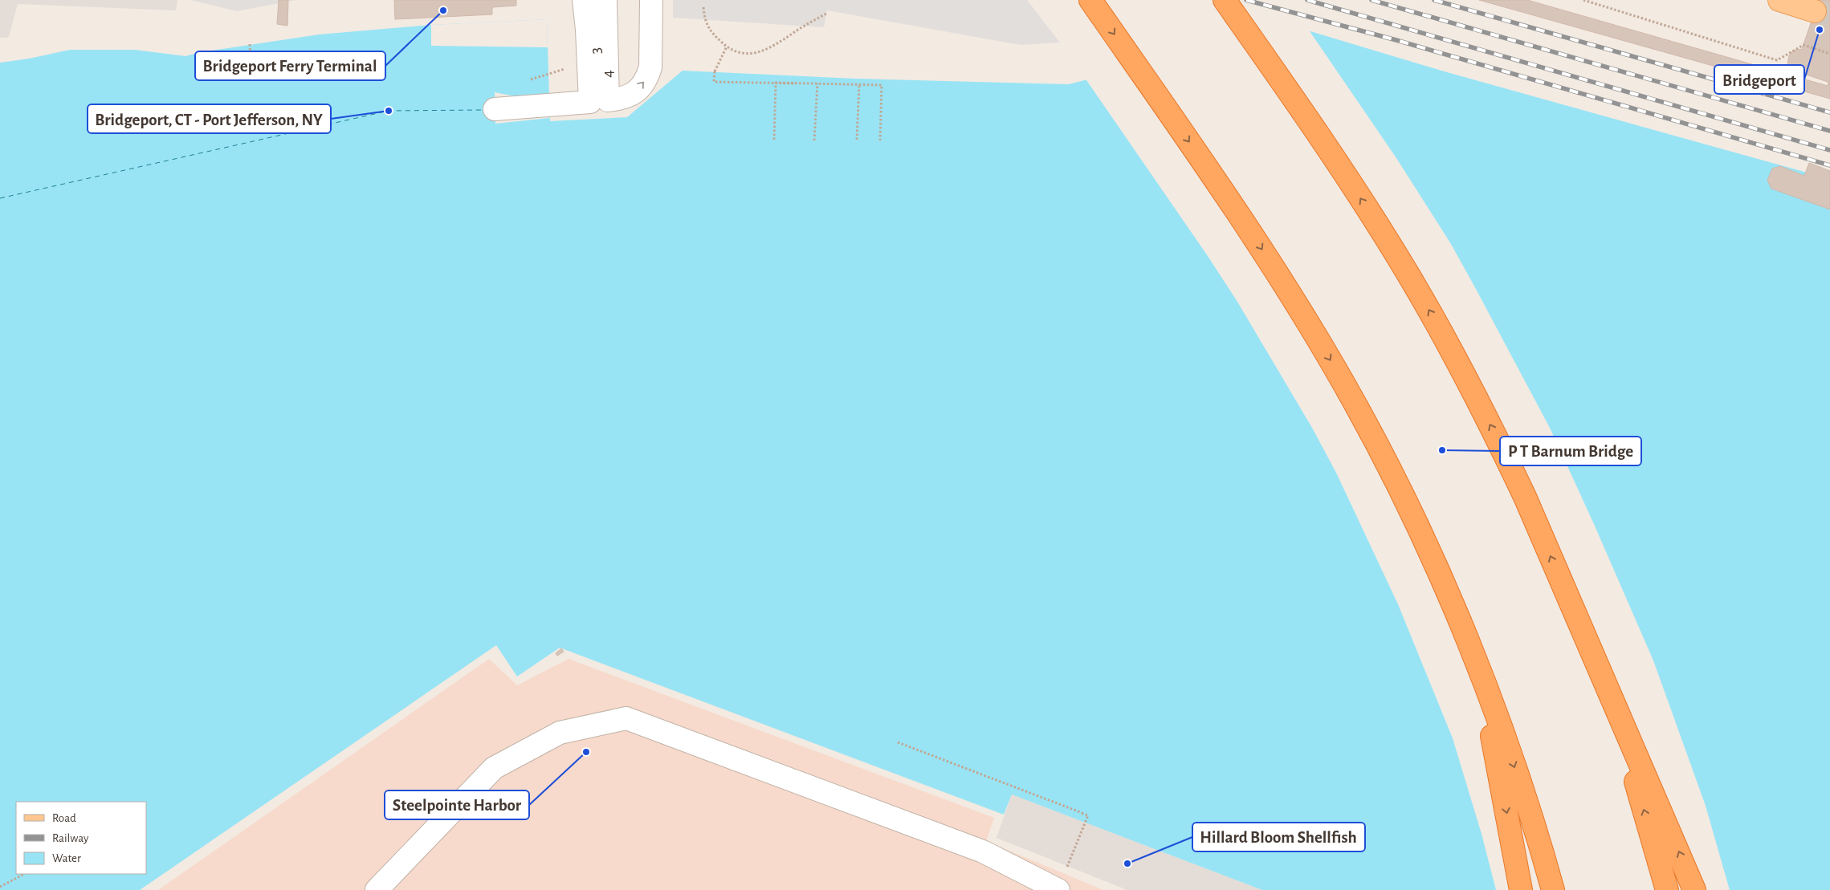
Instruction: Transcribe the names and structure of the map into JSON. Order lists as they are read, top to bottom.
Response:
{
  "streets": {
    "lane": ["4"]
  },
  "places": [
    "Bridgeport Ferry Terminal",
    "Bridgeport",
    "Bridgeport, CT - Port Jefferson, NY",
    "P T Barnum Bridge",
    "Steelpointe Harbor",
    "Hillard Bloom Shellfish"
  ],
  "legend": ["Road", "Railway", "Water"]
}
